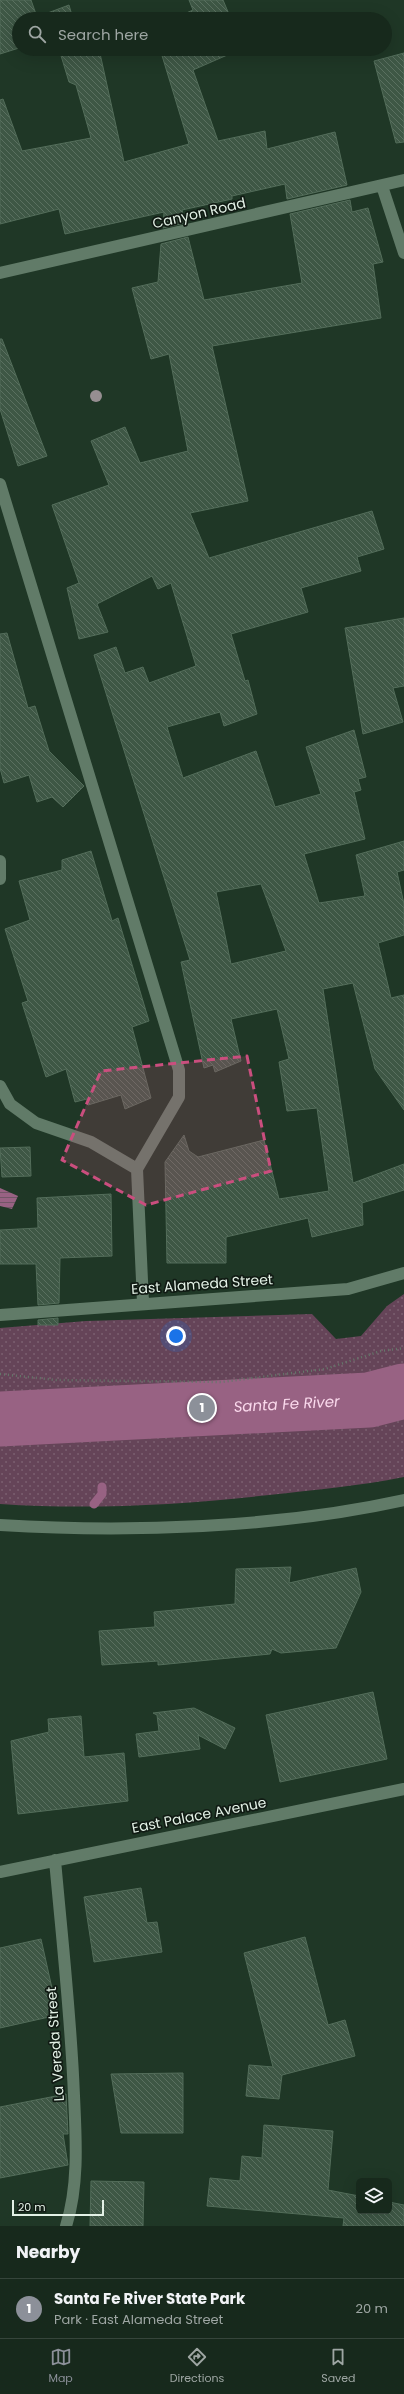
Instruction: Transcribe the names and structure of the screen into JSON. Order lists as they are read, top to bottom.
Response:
{
  "streets": {
    "street": [
      "Canyon Road",
      "East Alameda Street",
      "East Palace Avenue",
      "La Vereda Street"
    ]
  },
  "crossings": [
    ["East Palace Avenue", "La Vereda Street"]
  ],
  "water": ["Santa Fe River"],
  "scale_bar": "20 m",
  "page": {
    "search": "Search here",
    "pins": "1",
    "scale": "20 m",
    "heading": "Nearby",
    "list": [
      {
        "mark": "1",
        "name": "Santa Fe River State Park",
        "note": "Park · East Alameda Street",
        "value": "20 m"
      }
    ],
    "nav": ["Map", "Directions", "Saved"]
  }
}
